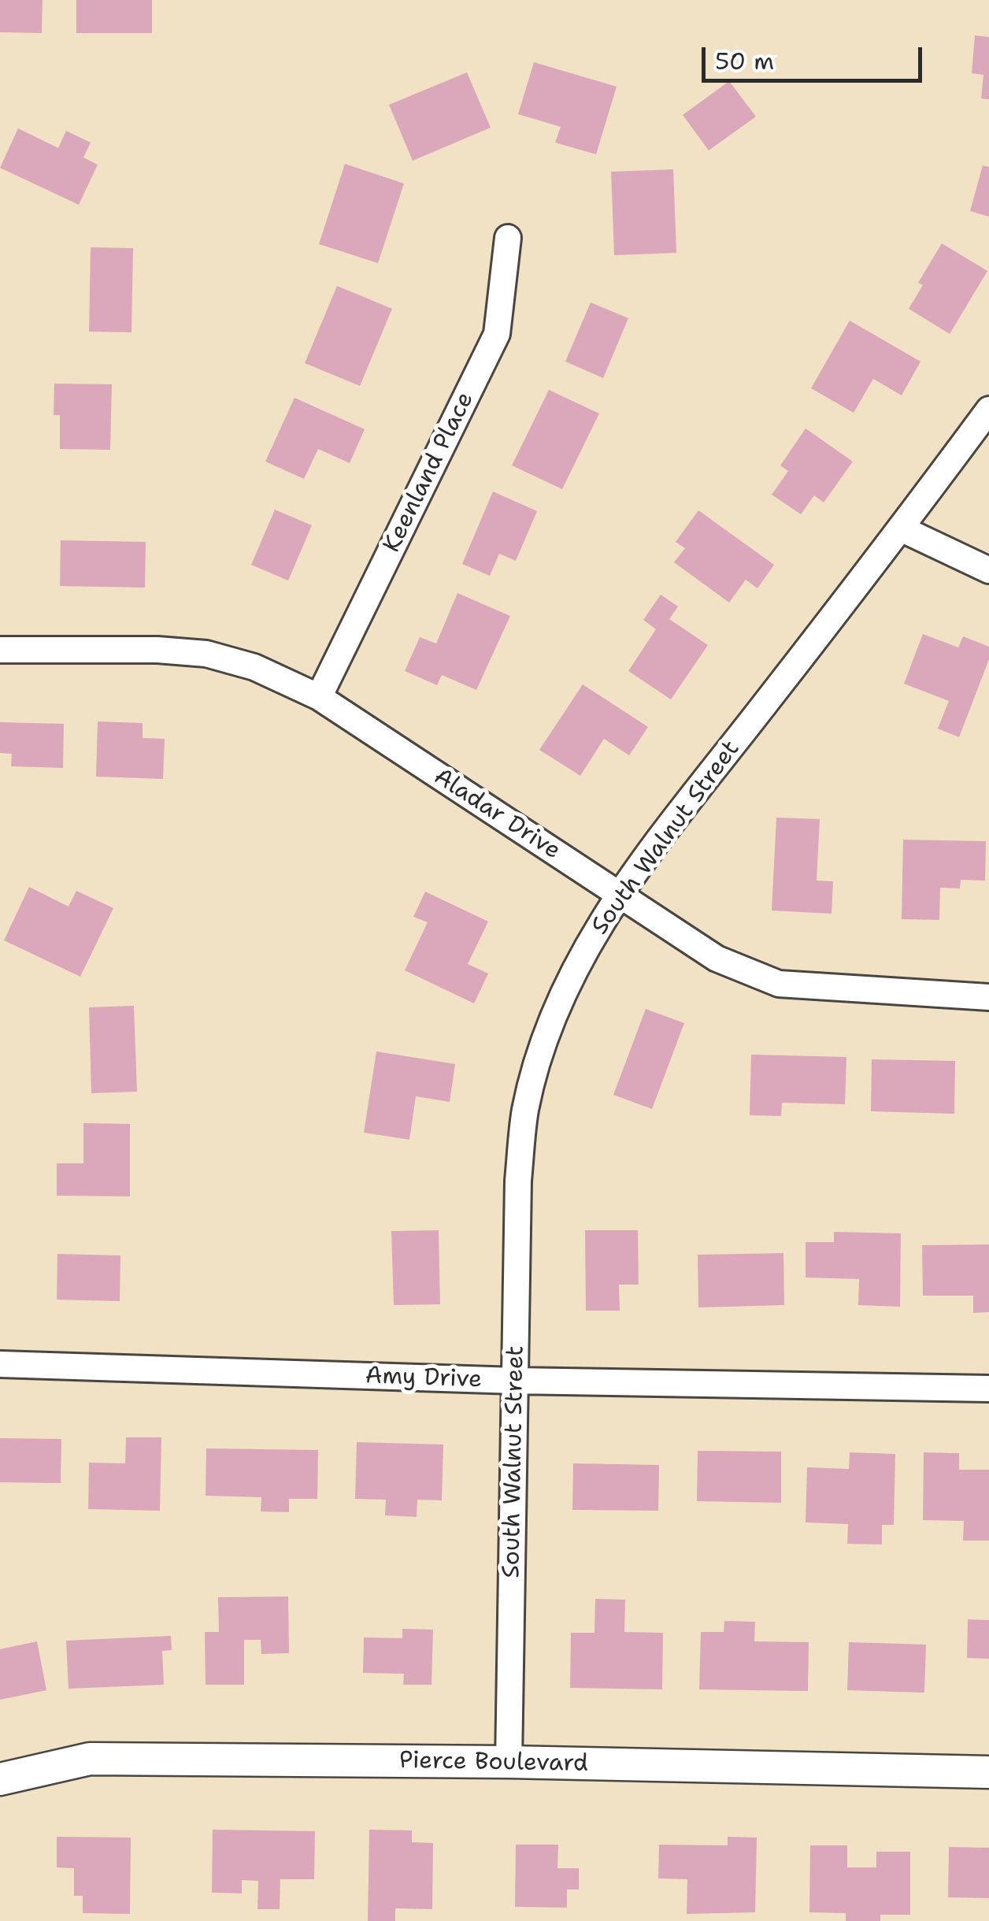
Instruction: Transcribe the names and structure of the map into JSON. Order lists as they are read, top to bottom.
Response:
{
  "streets": {
    "street": [
      "Keenland Place",
      "Aladar Drive",
      "South Walnut Street",
      "Amy Drive",
      "Pierce Boulevard"
    ]
  },
  "crossings": [
    ["Keenland Place", "Aladar Drive"],
    ["Aladar Drive", "South Walnut Street"],
    ["South Walnut Street", "Amy Drive"],
    ["South Walnut Street", "Pierce Boulevard"]
  ],
  "scale_bar": "50 m"
}
